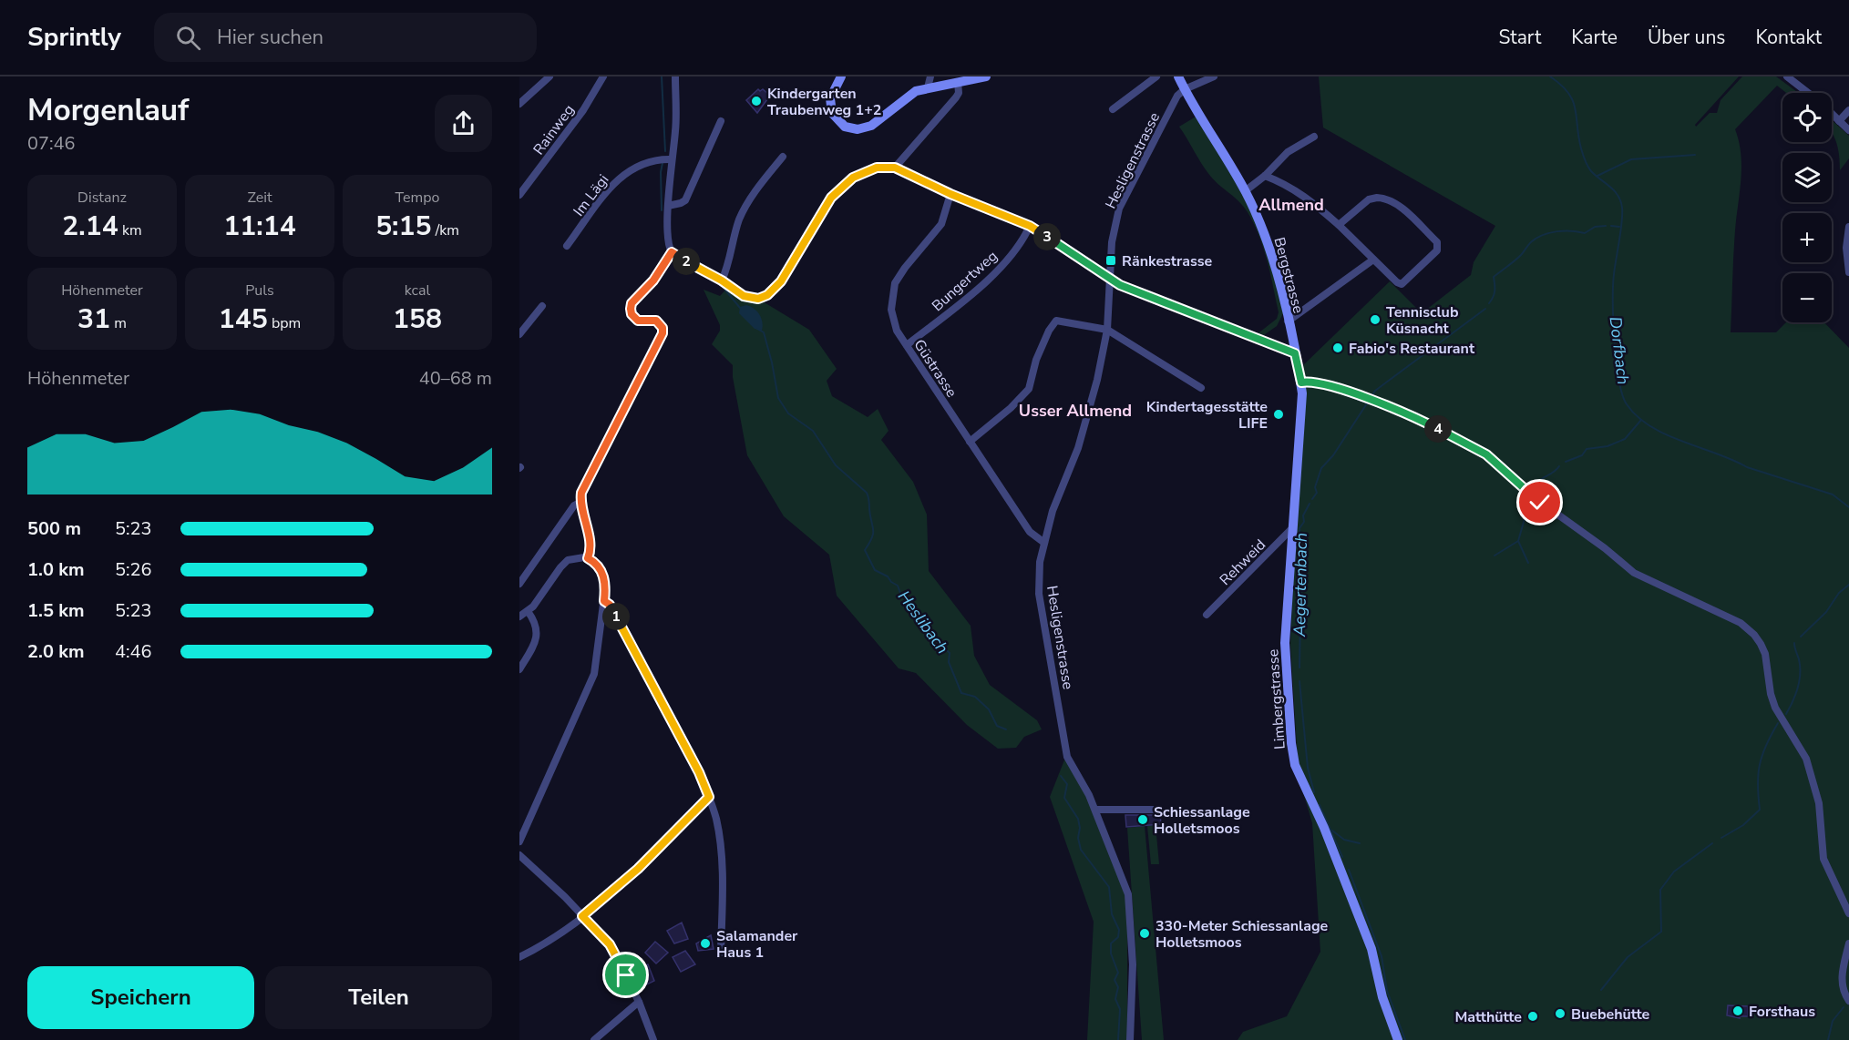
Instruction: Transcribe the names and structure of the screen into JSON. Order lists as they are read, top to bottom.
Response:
{
  "streets": {
    "street": [
      "Rainweg",
      "Hesligenstrasse",
      "Im Lägi",
      "Bergstrasse",
      "Bungertweg",
      "Güstrasse",
      "Rehweid",
      "Limbergstrasse"
    ]
  },
  "crossings": [
    ["Hesligenstrasse", "Bergstrasse"],
    ["Hesligenstrasse", "Güstrasse"],
    ["Bergstrasse", "Limbergstrasse"],
    ["Bungertweg", "Güstrasse"],
    ["Rehweid", "Limbergstrasse"]
  ],
  "districts": ["Allmend", "Usser Allmend"],
  "water": ["Dorfbach", "Aegertenbach", "Heslibach"],
  "places": {
    "other": [
      "Kindergarten Traubenweg 1+2",
      "Tennisclub Küsnacht",
      "Fabio's Restaurant",
      "Kindertagesstätte LIFE",
      "Schiessanlage Holletsmoos",
      "330-Meter Schiessanlage Holletsmoos",
      "Salamander Haus 1",
      "Forsthaus",
      "Buebehütte",
      "Matthütte"
    ],
    "transit": ["Ränkestrasse"]
  },
  "page": {
    "header": "Sprintly",
    "search": "Hier suchen",
    "nav": [
      "Start",
      "Karte",
      "Über uns",
      "Kontakt"
    ],
    "heading": ["Morgenlauf", "07:46"],
    "map_buttons": ["+", "−"],
    "stats": [
      ["Distanz", "2.14 km"],
      ["Zeit", "11:14"],
      ["Tempo", "5:15 /km"],
      ["Höhenmeter", "31 m"],
      ["Puls", "145 bpm"],
      ["kcal", "158"]
    ],
    "pins": [
      "3",
      "2",
      "4",
      "1"
    ],
    "chart": ["Höhenmeter", "40–68 m"],
    "list": [
      {
        "name": "500 m",
        "note": "5:23"
      },
      {
        "name": "1.0 km",
        "note": "5:26"
      },
      {
        "name": "1.5 km",
        "note": "5:23"
      },
      {
        "name": "2.0 km",
        "note": "4:46"
      }
    ],
    "buttons": ["Speichern", "Teilen"]
  }
}
